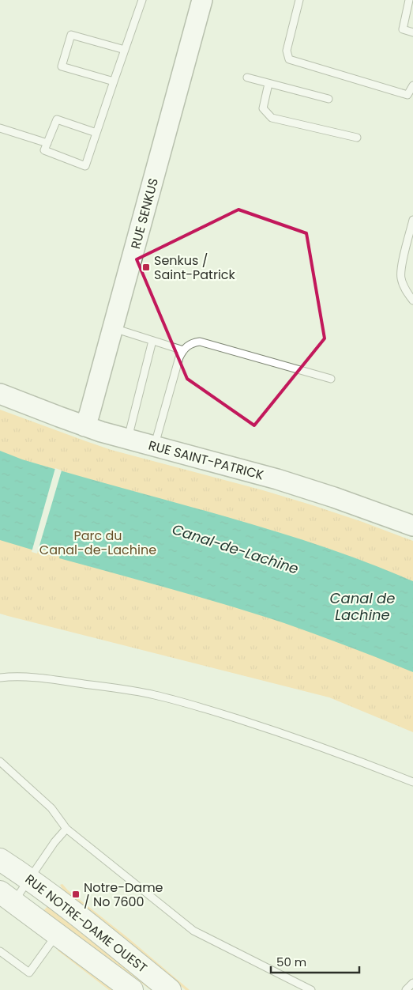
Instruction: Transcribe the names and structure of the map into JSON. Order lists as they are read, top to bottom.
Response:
{
  "streets": {
    "main road": ["RUE NOTRE-DAME OUEST"],
    "street": ["RUE SENKUS", "RUE SAINT-PATRICK"]
  },
  "crossings": [
    ["RUE SENKUS", "RUE SAINT-PATRICK"]
  ],
  "water": ["Canal-de-Lachine", "Canal de Lachine"],
  "parks": ["Parc du Canal-de-Lachine"],
  "places": {
    "transit": ["Senkus / Saint-Patrick", "Notre-Dame / No 7600"]
  },
  "scale_bar": "50 m"
}
